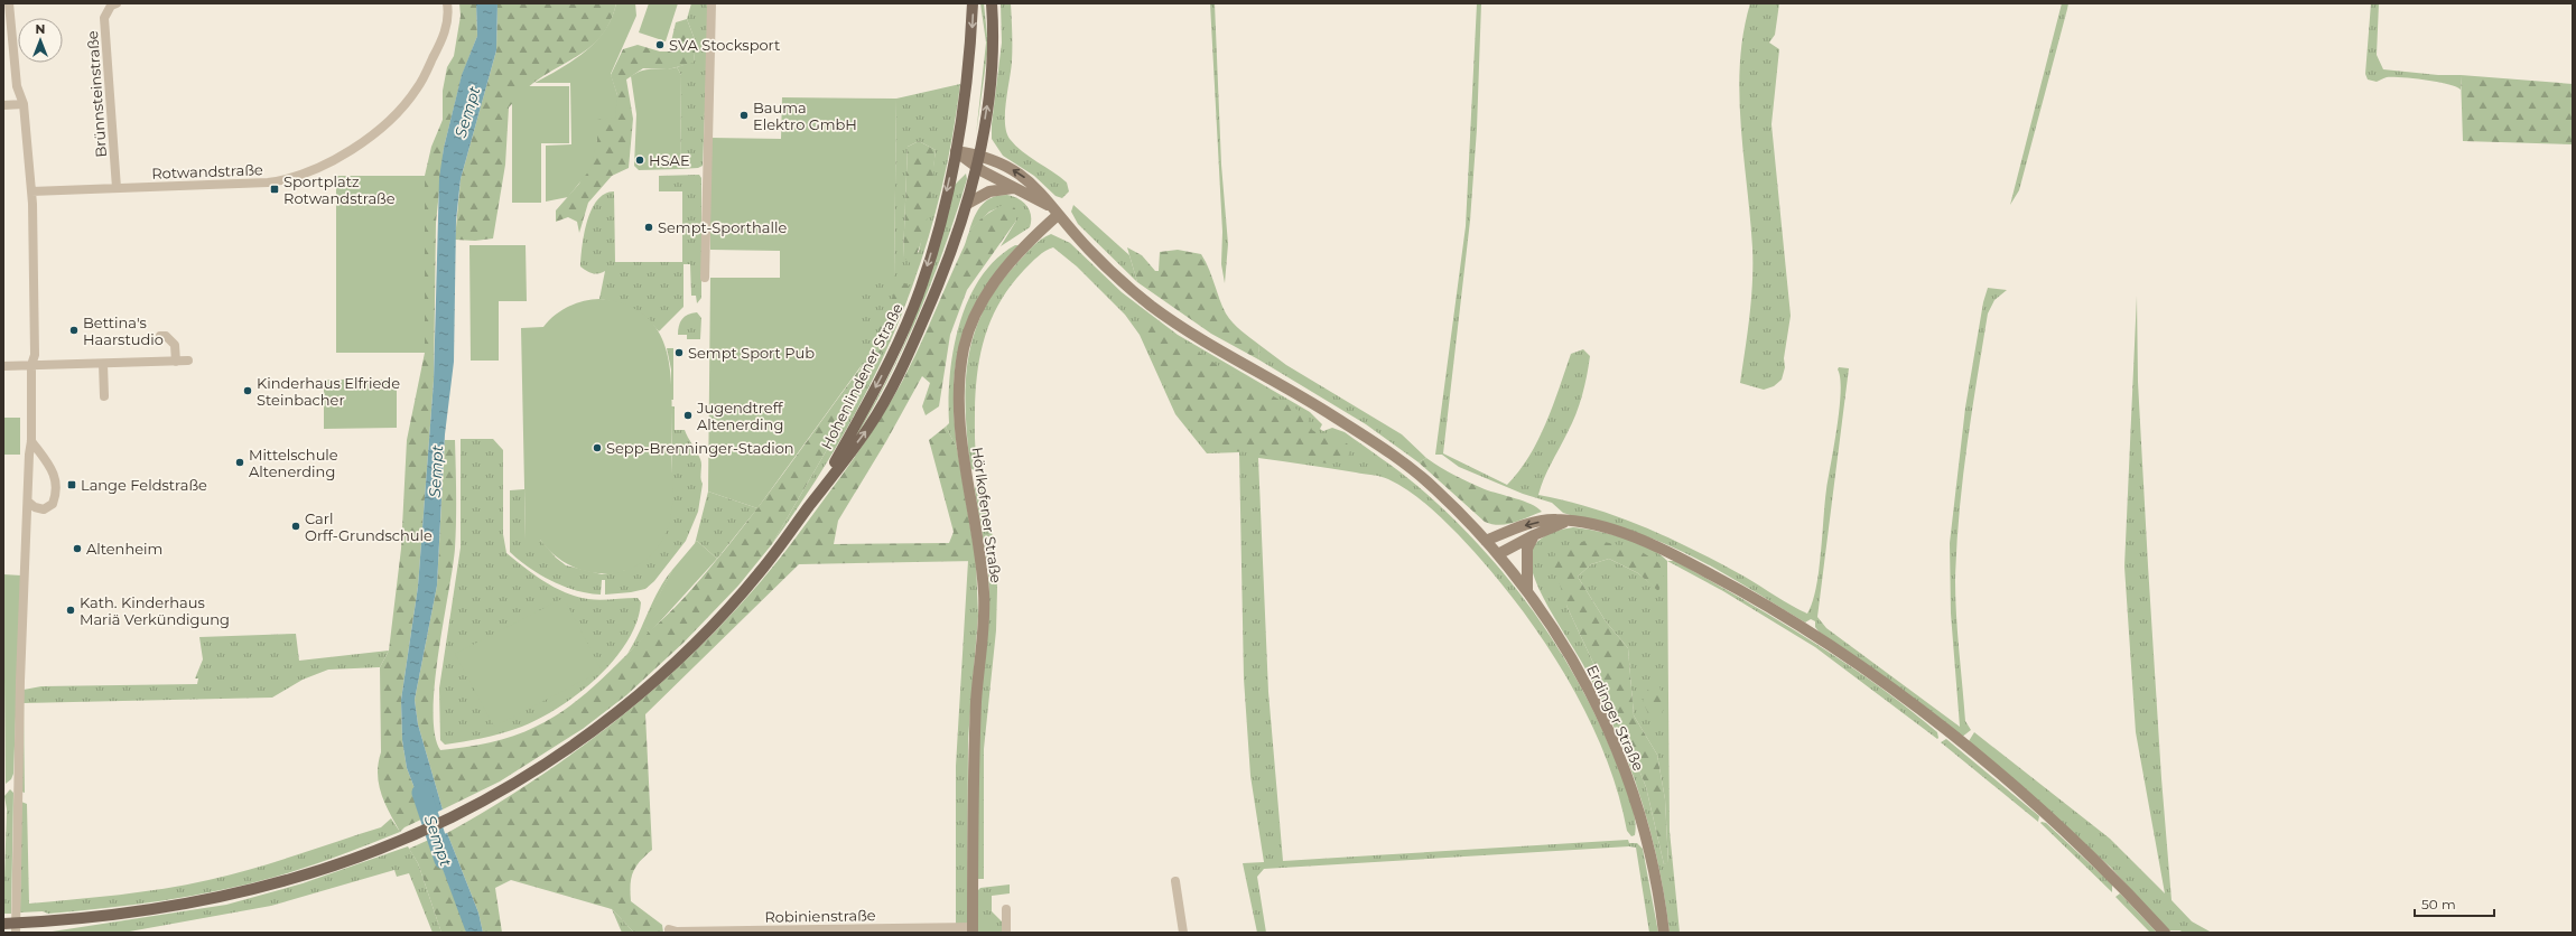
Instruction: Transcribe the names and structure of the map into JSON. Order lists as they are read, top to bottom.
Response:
{
  "streets": {
    "main road": ["Hohenlindener Straße"],
    "street": [
      "Brünnsteinstraße",
      "Rotwandstraße",
      "Hörlkofener Straße",
      "Erdinger Straße",
      "Robinienstraße"
    ]
  },
  "crossings": [
    ["Brünnsteinstraße", "Rotwandstraße"],
    ["Hohenlindener Straße", "Erdinger Straße"],
    ["Hörlkofener Straße", "Erdinger Straße"],
    ["Hörlkofener Straße", "Robinienstraße"]
  ],
  "water": ["Sempt"],
  "places": {
    "other": [
      "SVA Stocksport",
      "Bauma Elektro GmbH",
      "HSAE",
      "Sempt-Sporthalle",
      "Bettina's Haarstudio",
      "Sempt Sport Pub",
      "Kinderhaus Elfriede Steinbacher",
      "Jugendtreff Altenerding",
      "Sepp-Brenninger-Stadion",
      "Mittelschule Altenerding",
      "Carl Orff-Grundschule",
      "Altenheim",
      "Kath. Kinderhaus Mariä Verkündigung"
    ],
    "transit": ["Sportplatz Rotwandstraße", "Lange Feldstraße"]
  },
  "scale_bar": "50 m",
  "north": "top"
}
